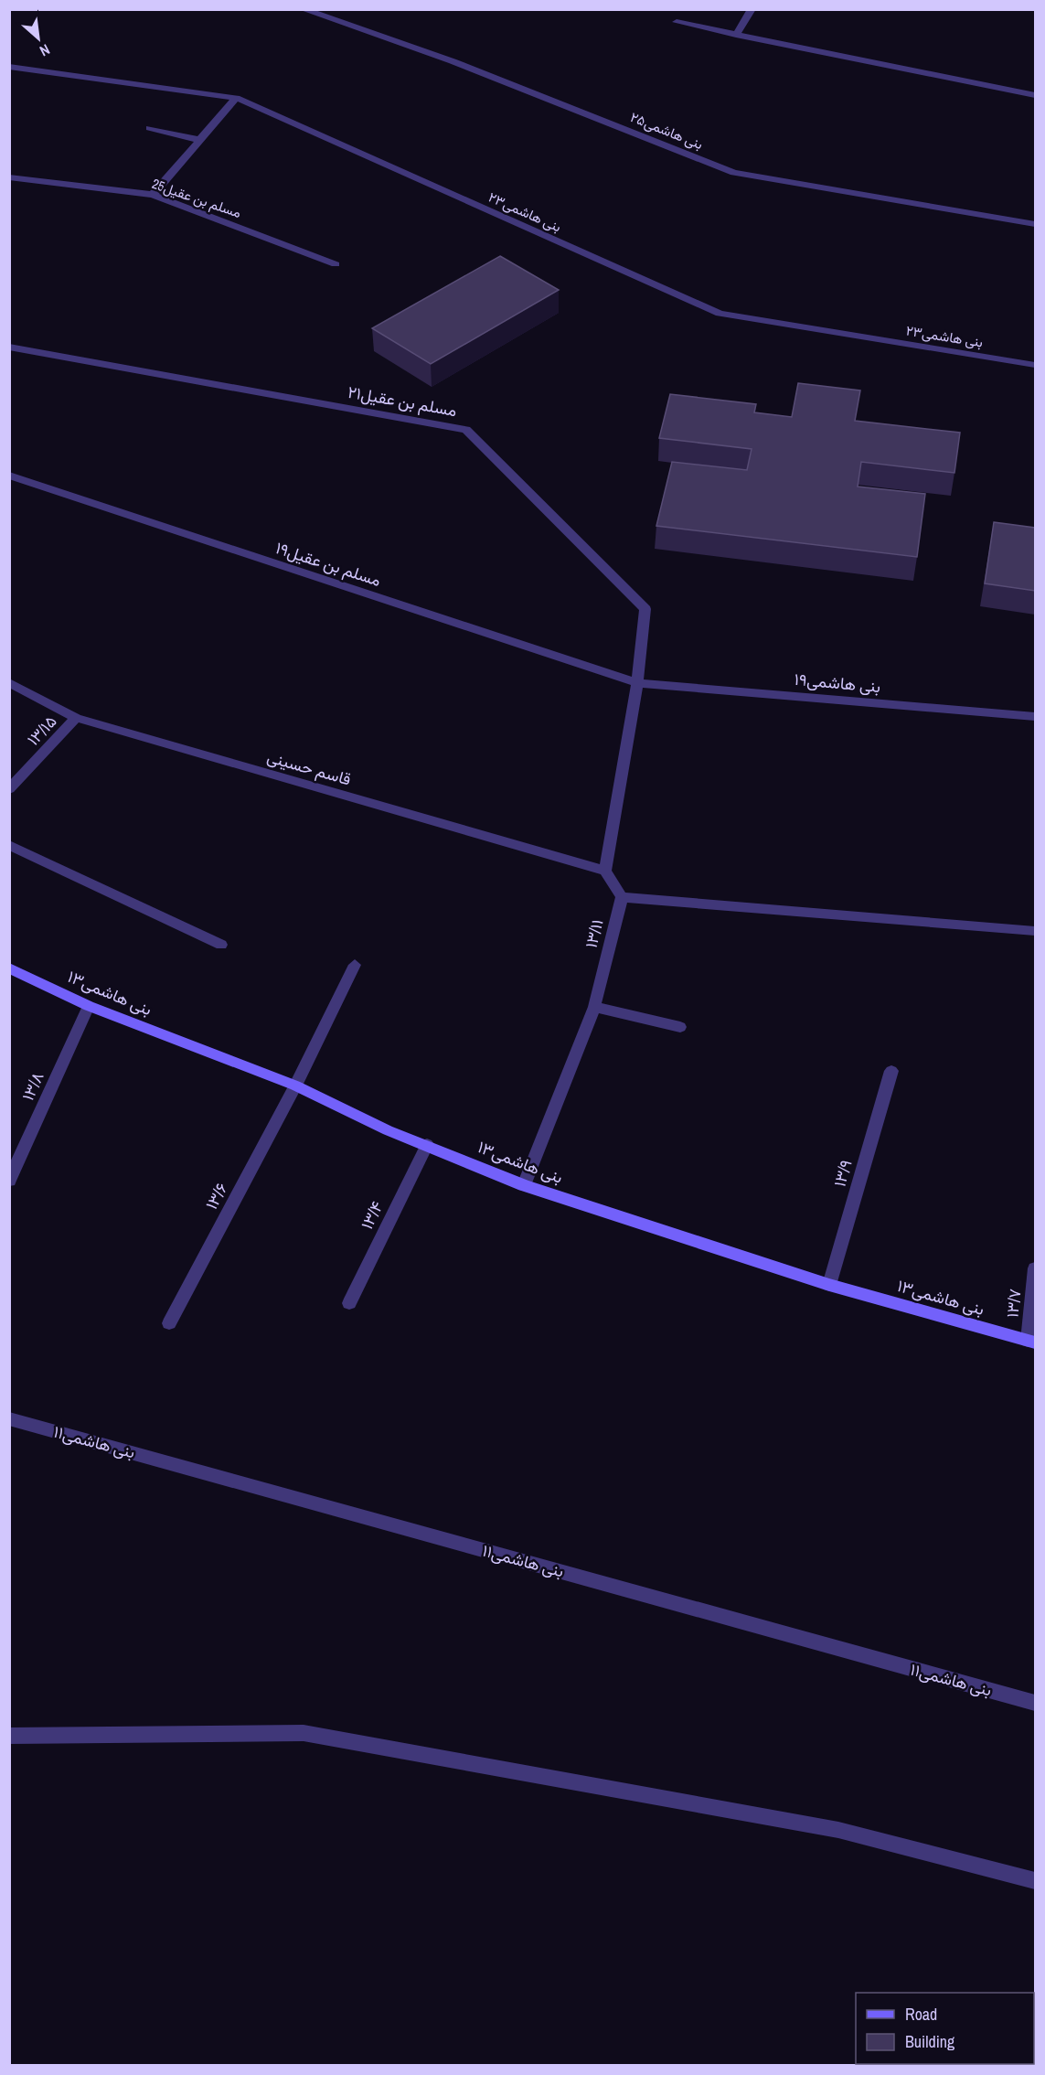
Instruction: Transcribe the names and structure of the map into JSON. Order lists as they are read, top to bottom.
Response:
{
  "streets": {
    "street": [
      "بنی هاشمی۲۵",
      "مسلم بن عقیل25",
      "بنی هاشمی۲۳",
      "مسلم بن عقیل۲۱",
      "مسلم بن عقیل۱۹",
      "بنی هاشمی۱۹",
      "۱۳/۱۵",
      "قاسم حسینی",
      "۱۳/۱۱",
      "بنی هاشمی۱۳",
      "۱۳/۸",
      "۱۳/۹",
      "۱۳/۶",
      "۱۳/۴",
      "۱۳/۷",
      "بنی هاشمی۱۱"
    ]
  },
  "crossings": [
    ["مسلم بن عقیل۲۱", "مسلم بن عقیل۱۹"],
    ["مسلم بن عقیل۲۱", "بنی هاشمی۱۹"],
    ["مسلم بن عقیل۱۹", "بنی هاشمی۱۹"],
    ["۱۳/۱۵", "قاسم حسینی"],
    ["۱۳/۱۱", "بنی هاشمی۱۳"],
    ["بنی هاشمی۱۳", "۱۳/۸"],
    ["بنی هاشمی۱۳", "۱۳/۹"],
    ["بنی هاشمی۱۳", "۱۳/۶"],
    ["بنی هاشمی۱۳", "۱۳/۴"],
    ["بنی هاشمی۱۳", "۱۳/۷"]
  ],
  "legend": ["Road", "Building"],
  "north": "bottom right"
}
